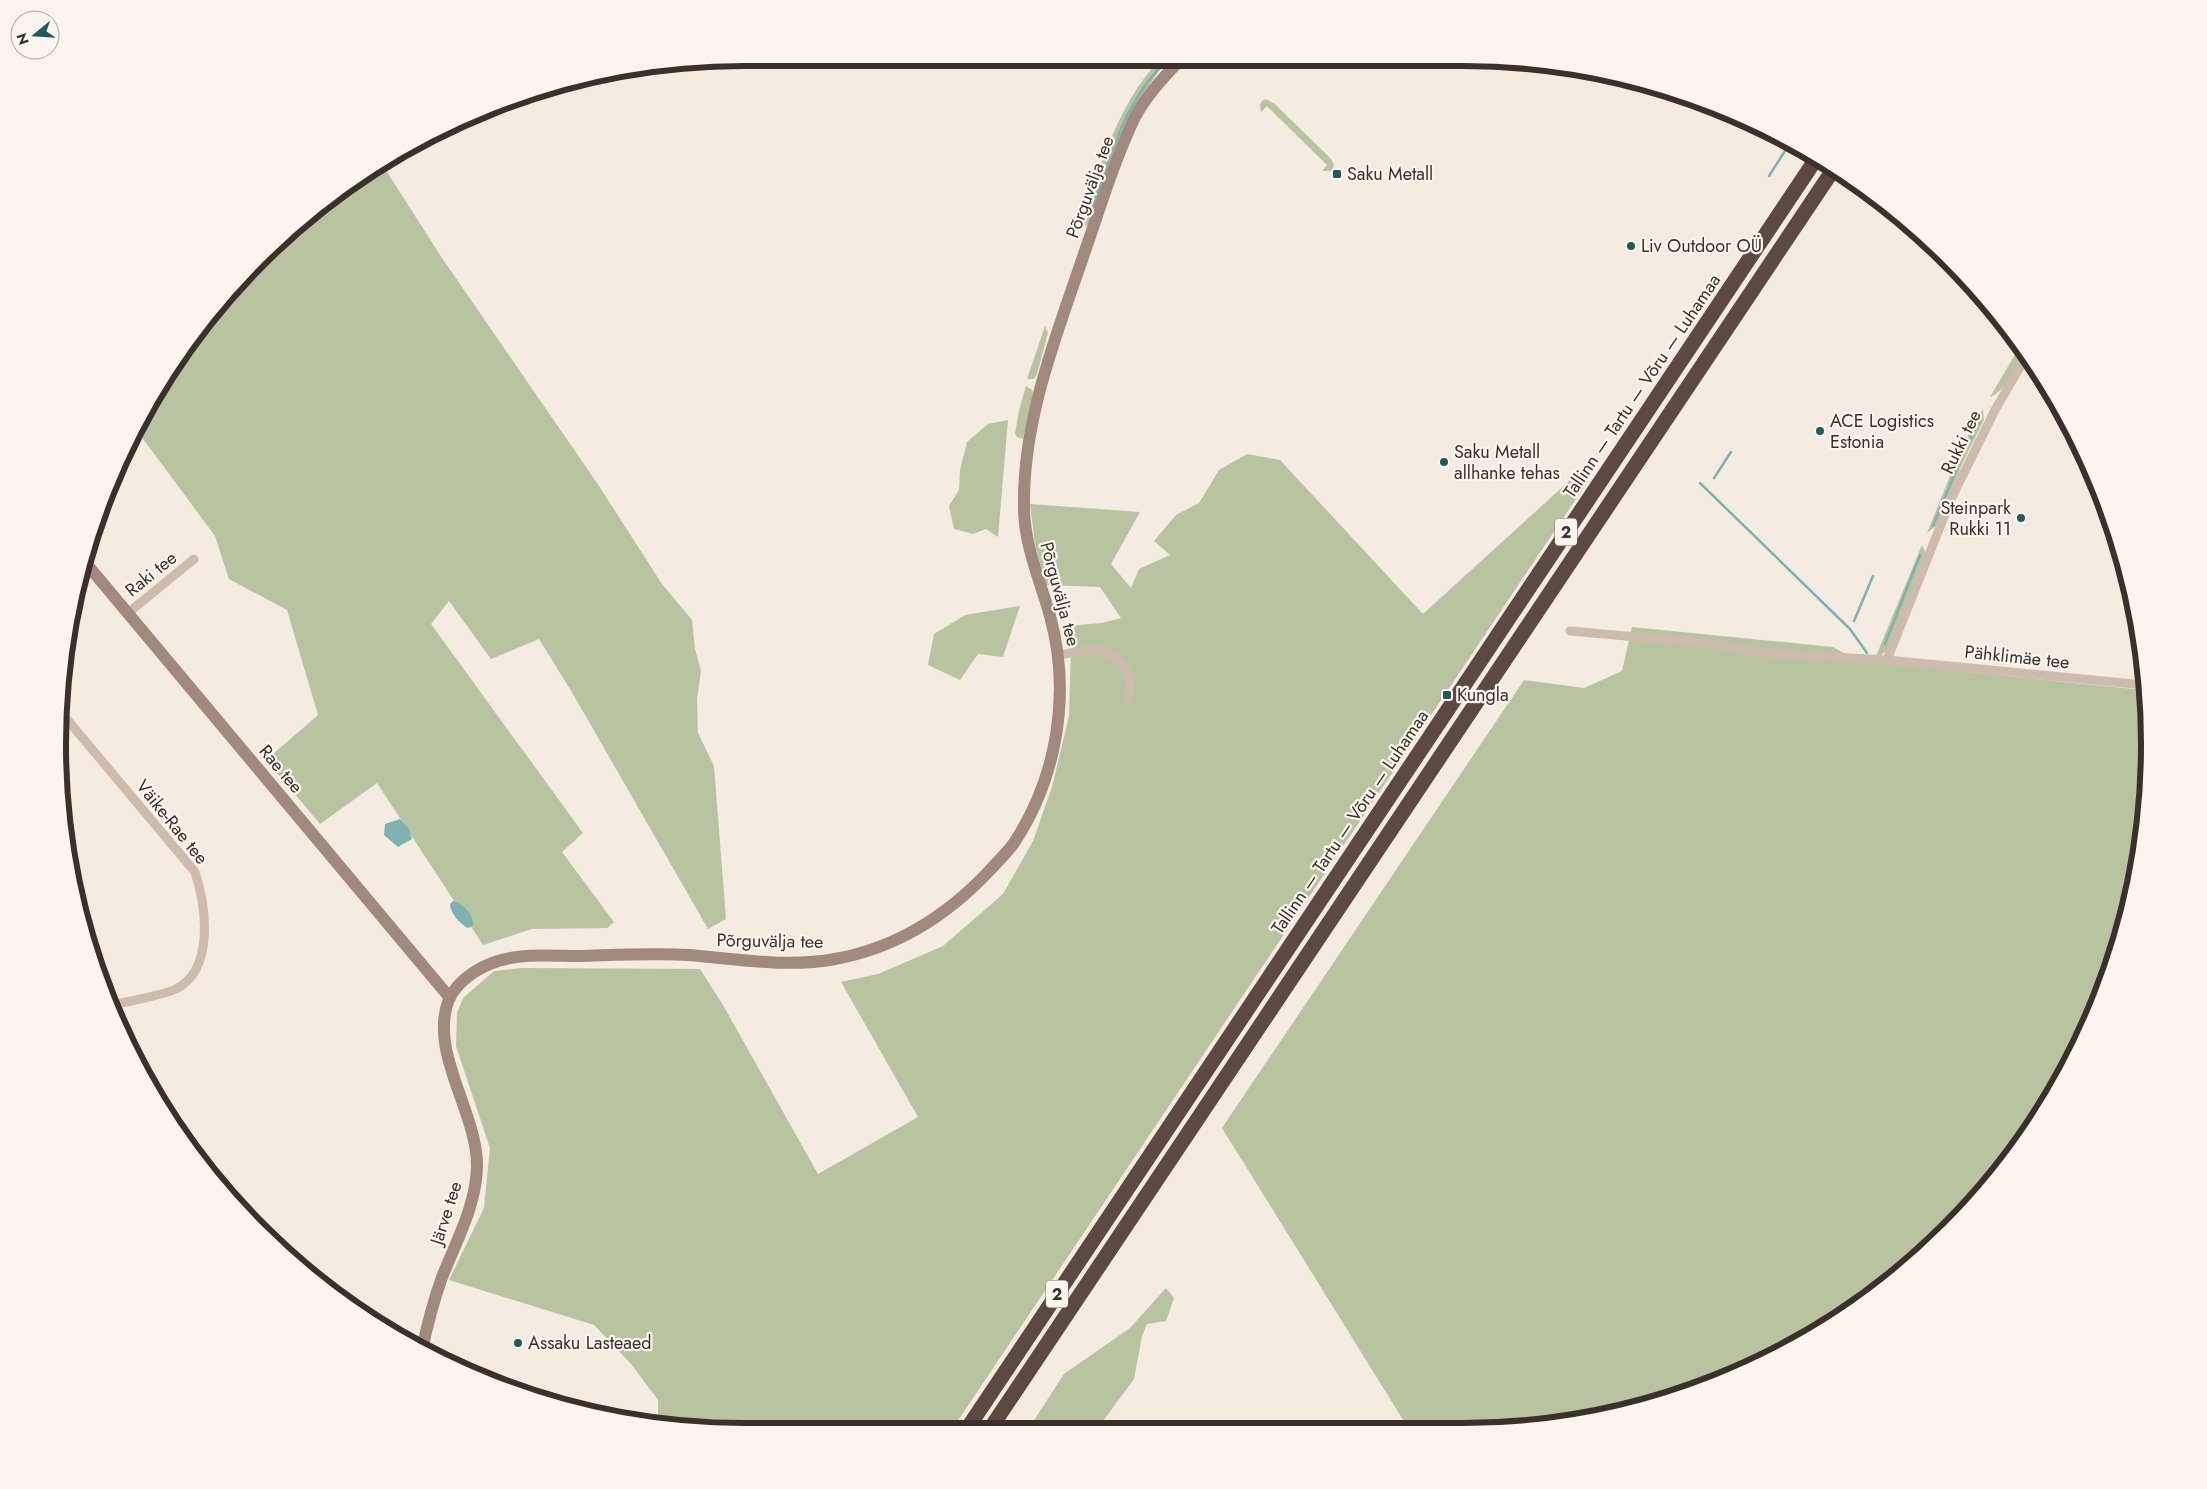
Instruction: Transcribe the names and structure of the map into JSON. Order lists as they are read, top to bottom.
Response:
{
  "streets": {
    "highway": ["Tallinn — Tartu — Võru — Luhamaa", "2"],
    "street": [
      "Põrguvälja tee",
      "Rukki tee",
      "Raki tee",
      "Pähklimäe tee",
      "Rae tee",
      "Väike-Rae tee",
      "Järve tee"
    ]
  },
  "crossings": [
    ["Põrguvälja tee", "Rae tee"],
    ["Põrguvälja tee", "Järve tee"],
    ["Rukki tee", "Pähklimäe tee"],
    ["Raki tee", "Rae tee"],
    ["Rae tee", "Järve tee"]
  ],
  "places": {
    "transit": ["Saku Metall", "Kungla"],
    "other": [
      "Liv Outdoor OÜ",
      "ACE Logistics Estonia",
      "Saku Metall allhanke tehas",
      "Steinpark Rukki 11",
      "Assaku Lasteaed"
    ]
  },
  "north": "left"
}
